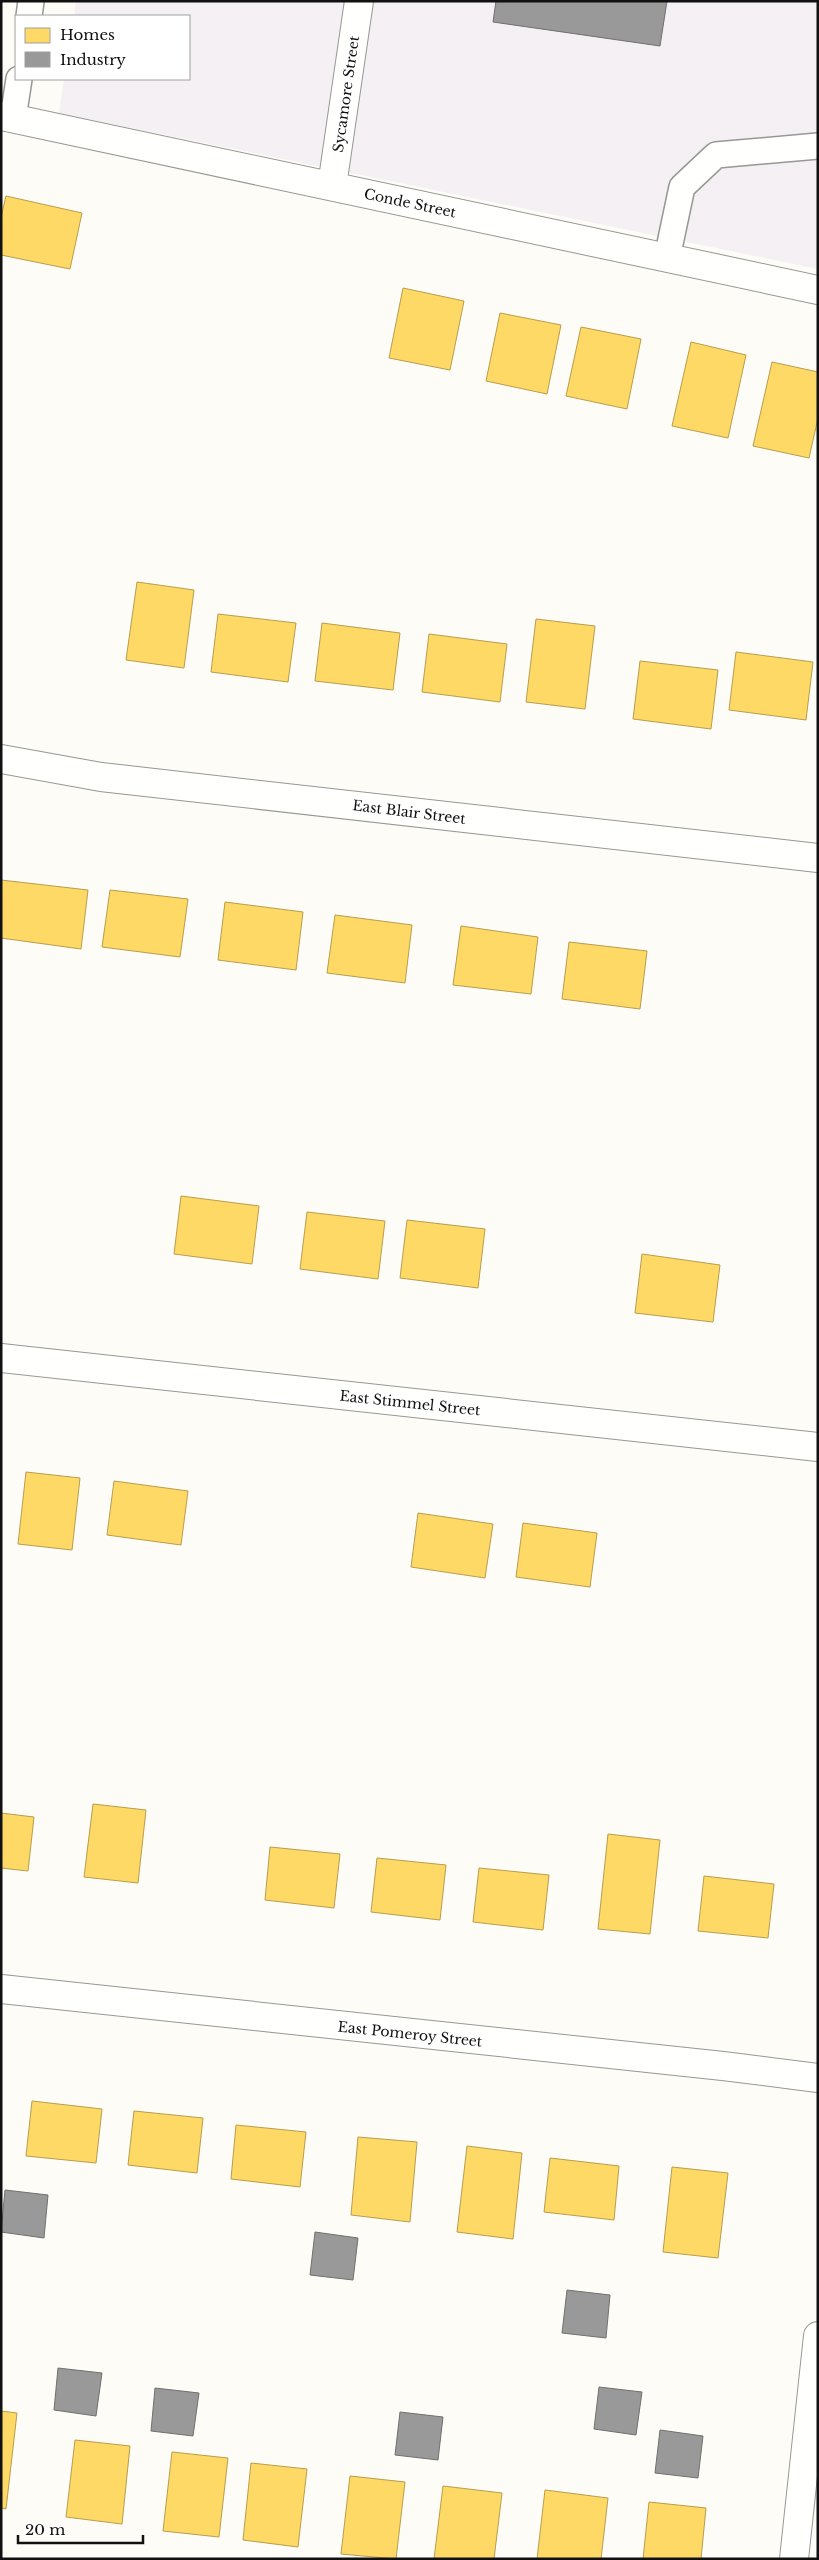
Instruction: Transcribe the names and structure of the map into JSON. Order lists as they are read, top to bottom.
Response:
{
  "streets": {
    "street": [
      "Sycamore Street",
      "Conde Street",
      "East Blair Street",
      "East Stimmel Street",
      "East Pomeroy Street"
    ]
  },
  "crossings": [
    ["Sycamore Street", "Conde Street"]
  ],
  "legend": ["Homes", "Industry"],
  "scale_bar": "20 m"
}
